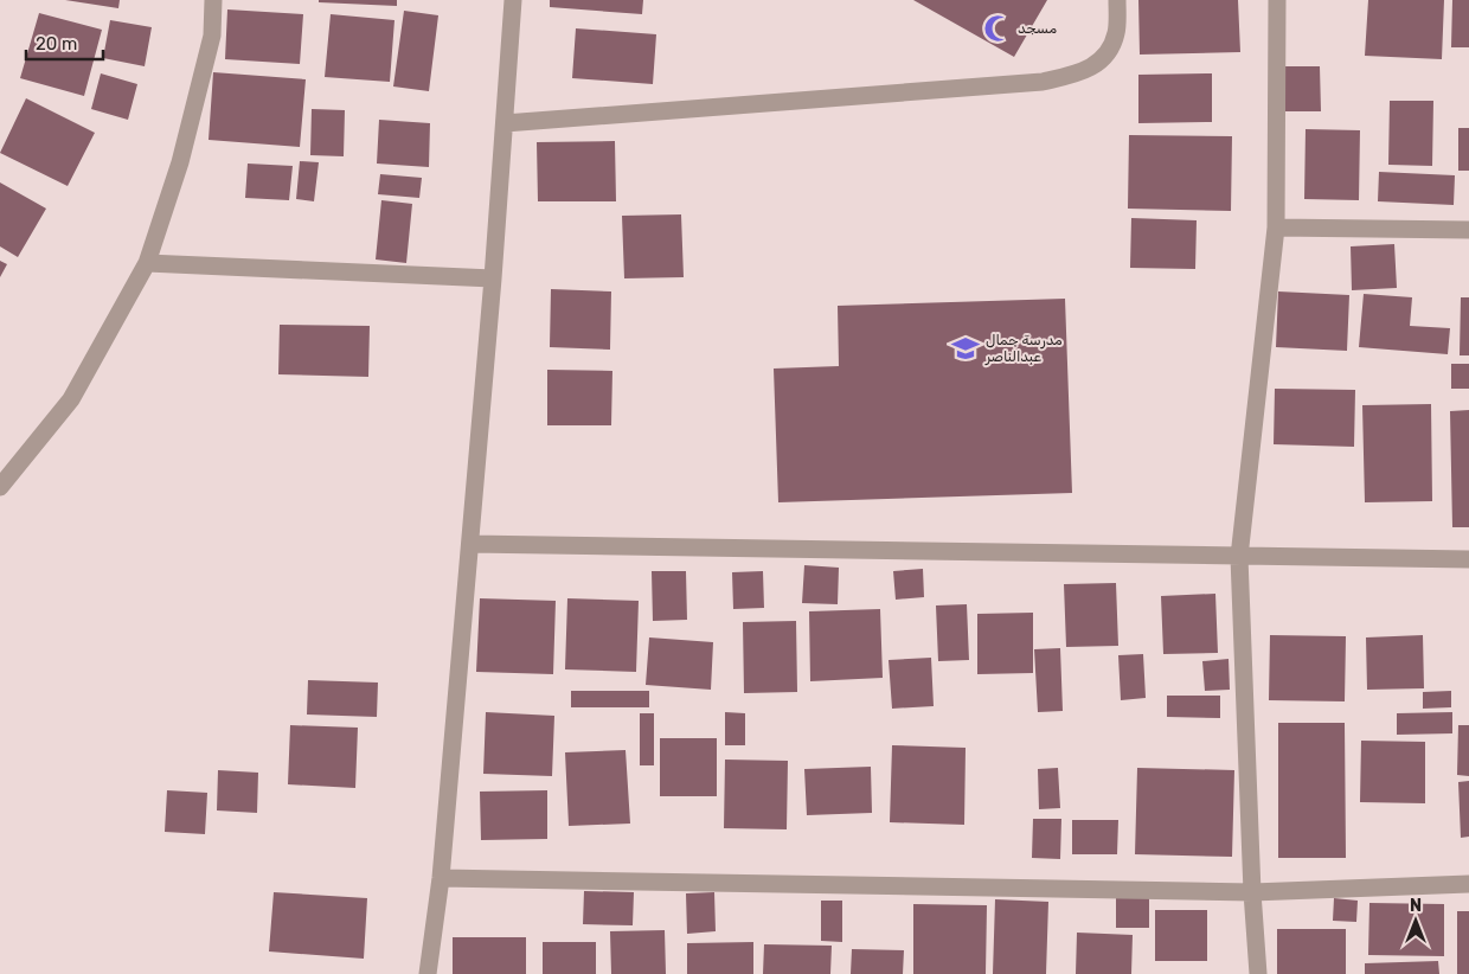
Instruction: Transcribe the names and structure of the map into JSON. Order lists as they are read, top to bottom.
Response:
{
  "places": {
    "mosque": ["مسجد"],
    "school or university": ["مدرسة جمال عبدالناصر"]
  },
  "scale_bar": "20 m",
  "north": "top"
}
